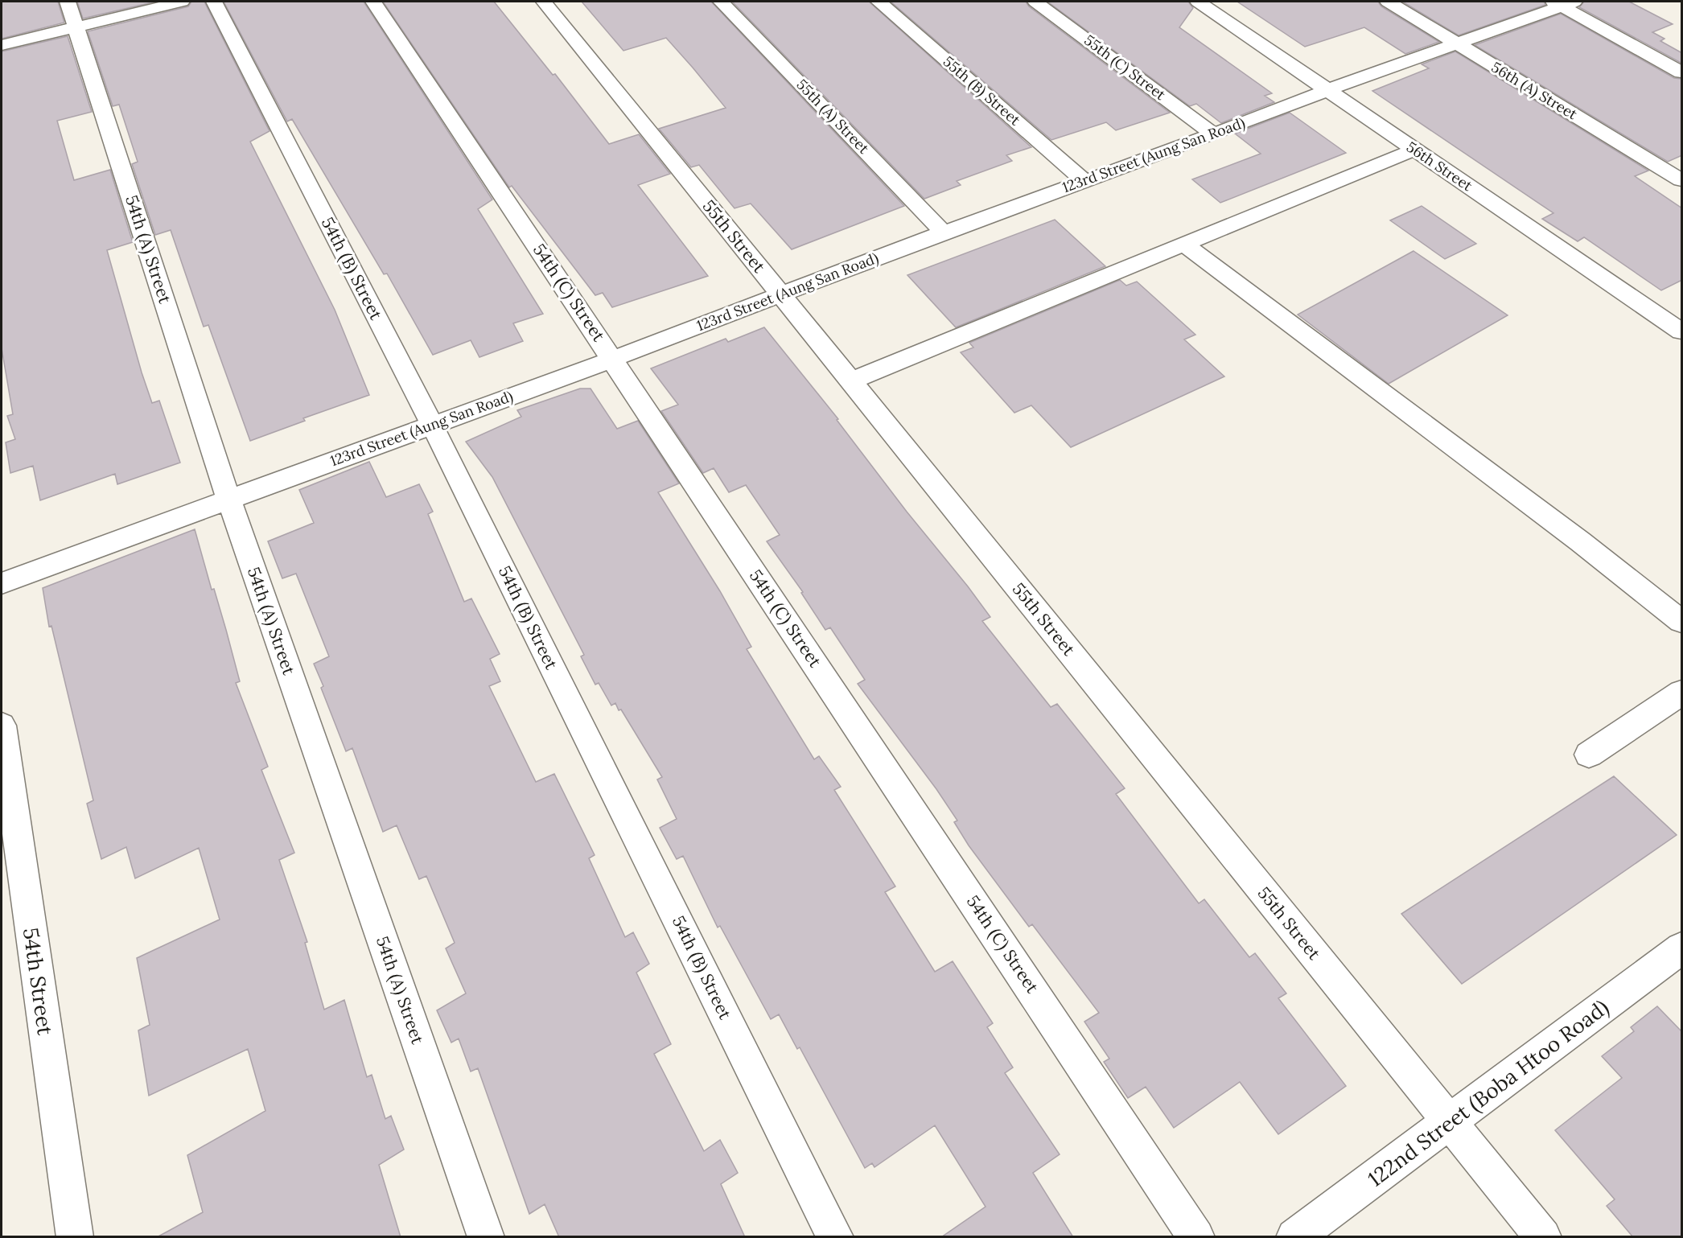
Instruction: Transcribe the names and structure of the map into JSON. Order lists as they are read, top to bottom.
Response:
{
  "streets": {
    "street": [
      "55th (C) Street",
      "55th (B) Street",
      "56th (A) Street",
      "55th (A) Street",
      "123rd Street (Aung San Road)",
      "56th Street",
      "55th Street",
      "54th (A) Street",
      "54th (B) Street",
      "54th (C) Street",
      "54th Street",
      "122nd Street (Boba Htoo Road)"
    ]
  },
  "crossings": [
    ["55th (C) Street", "123rd Street (Aung San Road)"],
    ["55th (B) Street", "123rd Street (Aung San Road)"],
    ["56th (A) Street", "123rd Street (Aung San Road)"],
    ["55th (A) Street", "123rd Street (Aung San Road)"],
    ["123rd Street (Aung San Road)", "56th Street"],
    ["123rd Street (Aung San Road)", "55th Street"],
    ["123rd Street (Aung San Road)", "54th (A) Street"],
    ["123rd Street (Aung San Road)", "54th (B) Street"],
    ["123rd Street (Aung San Road)", "54th (C) Street"],
    ["55th Street", "122nd Street (Boba Htoo Road)"]
  ]
}
